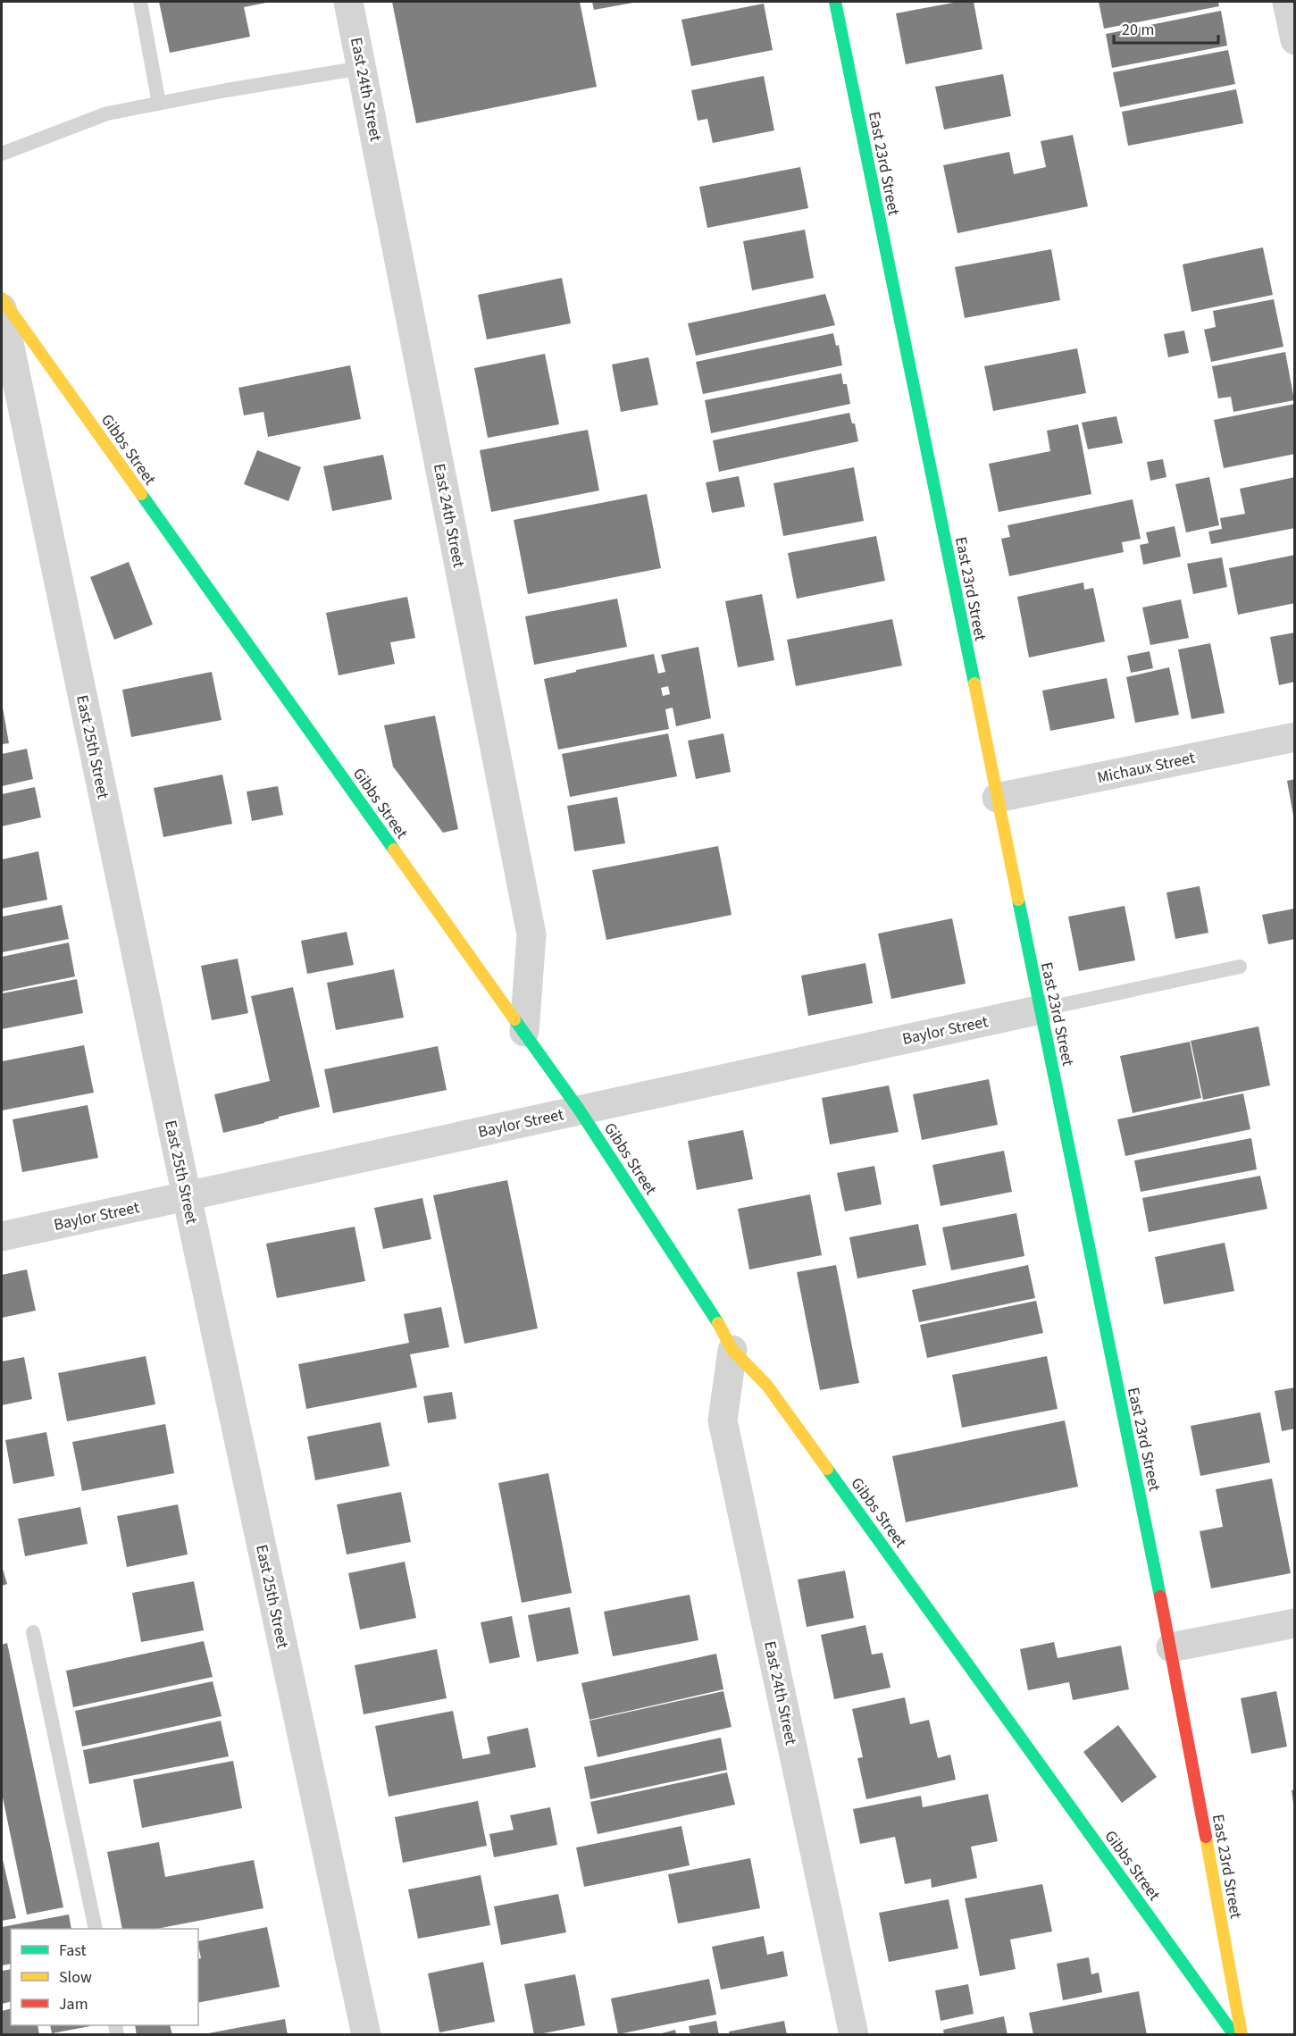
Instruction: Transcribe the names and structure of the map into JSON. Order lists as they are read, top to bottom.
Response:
{
  "streets": {
    "street": [
      "East 24th Street",
      "East 23rd Street",
      "Gibbs Street",
      "East 25th Street",
      "Michaux Street",
      "Baylor Street"
    ]
  },
  "crossings": [
    ["East 24th Street", "Gibbs Street"],
    ["East 23rd Street", "Michaux Street"],
    ["East 23rd Street", "Baylor Street"],
    ["Gibbs Street", "Baylor Street"],
    ["East 25th Street", "Baylor Street"]
  ],
  "legend": ["Fast", "Slow", "Jam"],
  "scale_bar": "20 m"
}
